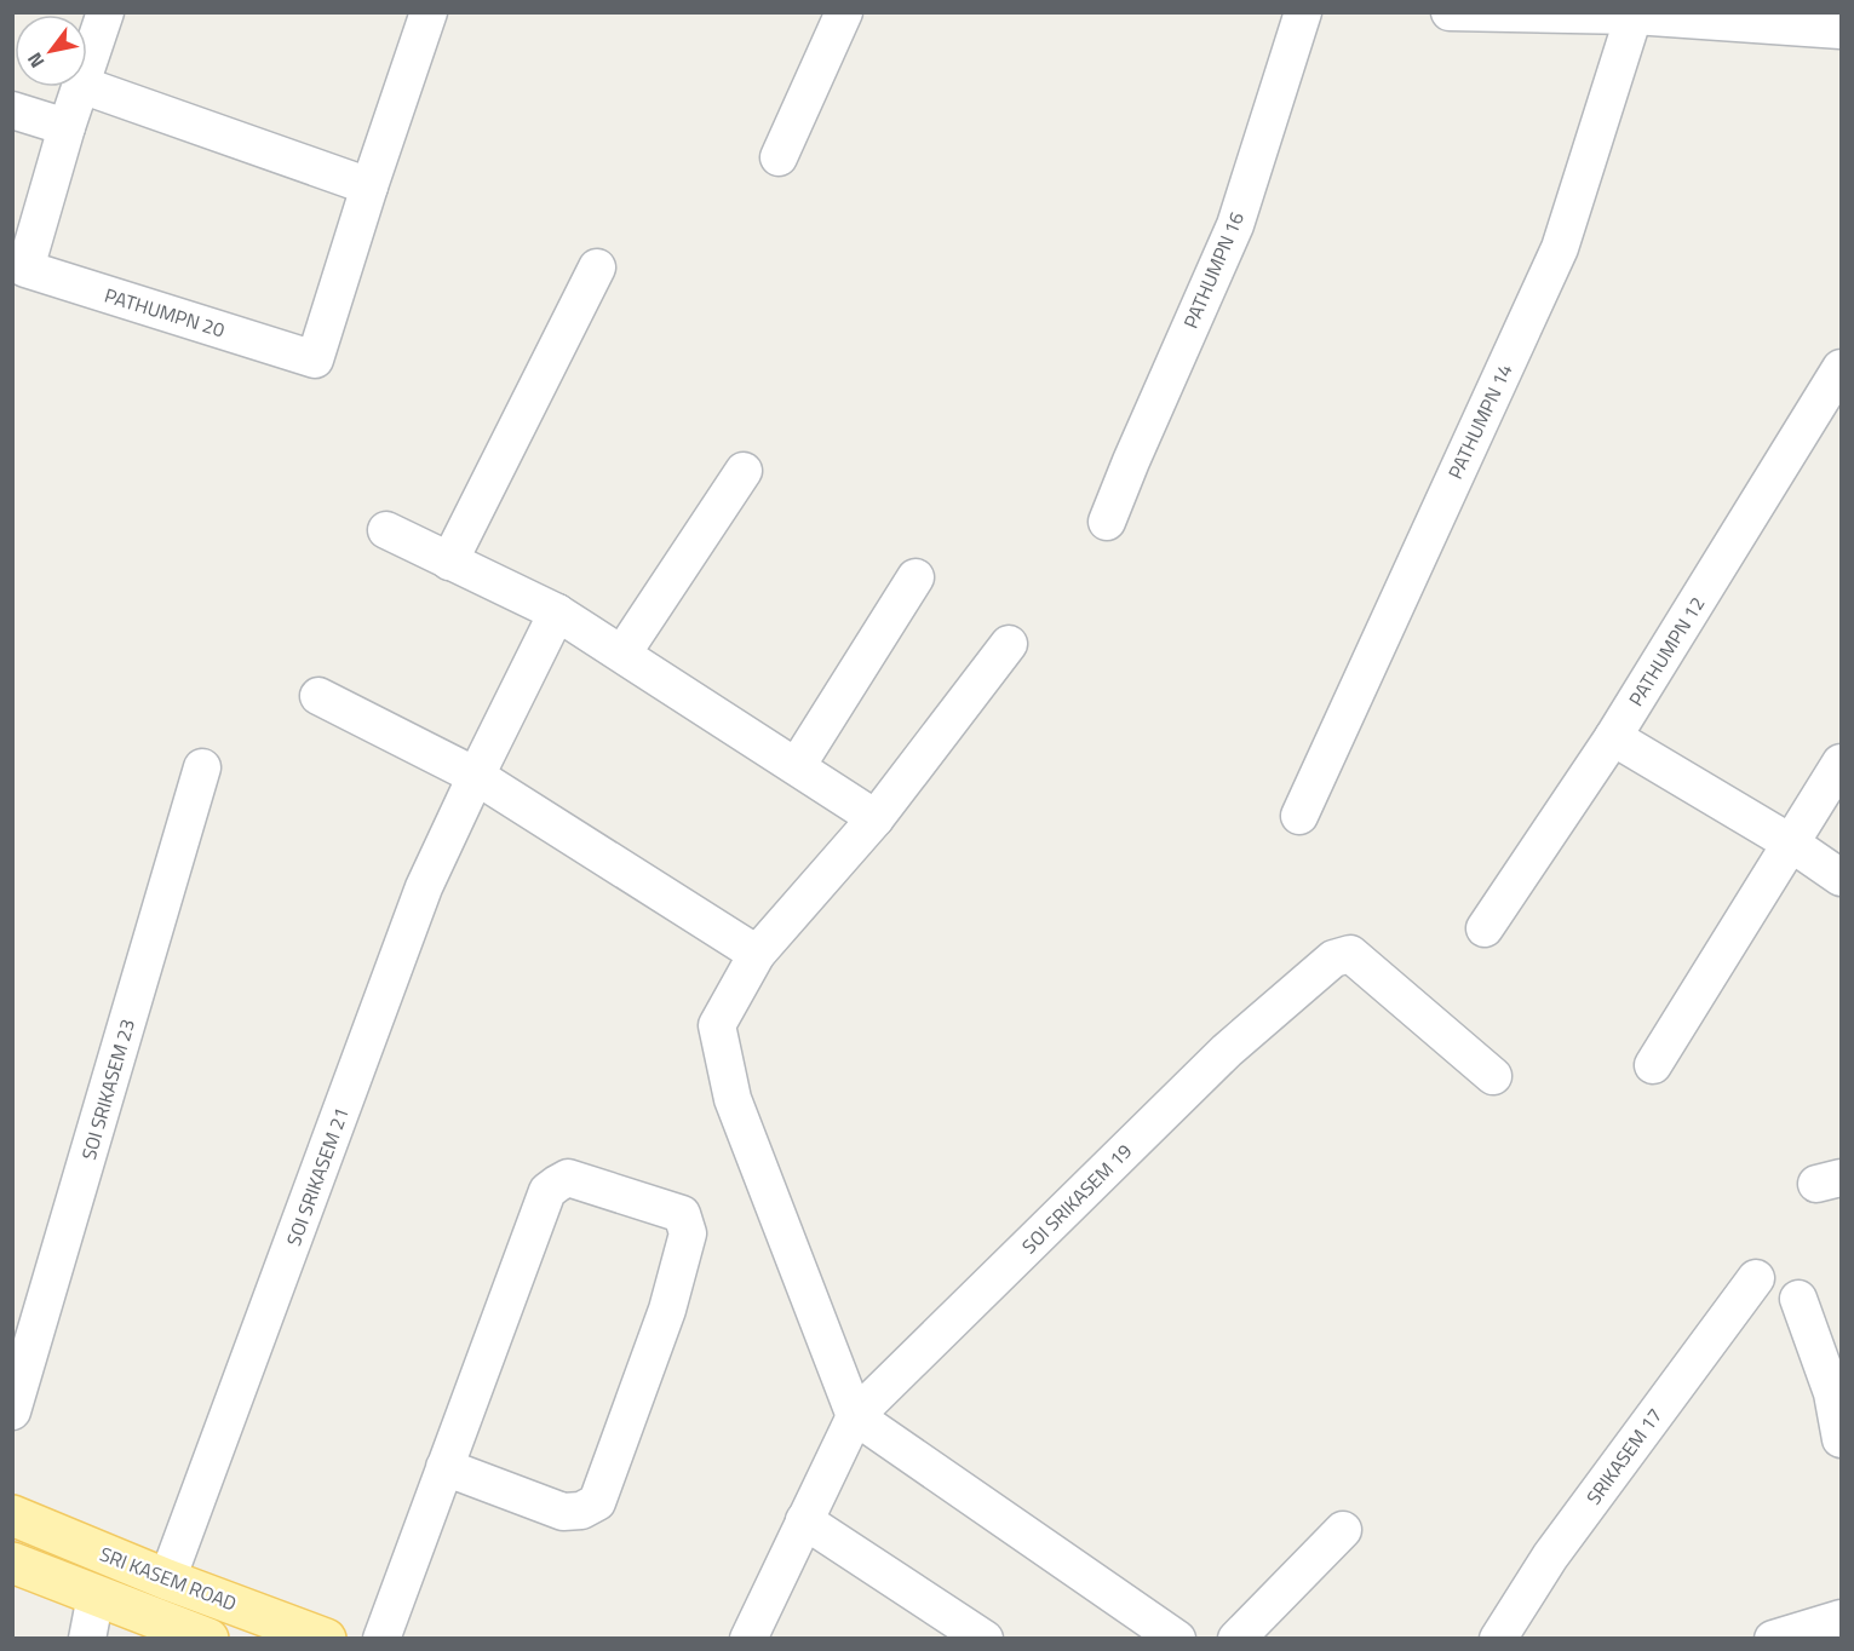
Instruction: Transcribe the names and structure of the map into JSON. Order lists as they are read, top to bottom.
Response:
{
  "streets": {
    "main road": ["SRI KASEM ROAD"],
    "street": [
      "PATHUMPN 16",
      "PATHUMPN 20",
      "PATHUMPN 14",
      "PATHUMPN 12",
      "SOI SRIKASEM 23",
      "SOI SRIKASEM 21",
      "SOI SRIKASEM 19",
      "SRIKASEM 17"
    ]
  },
  "crossings": [
    ["SOI SRIKASEM 21", "SRI KASEM ROAD"]
  ],
  "north": "bottom left"
}
